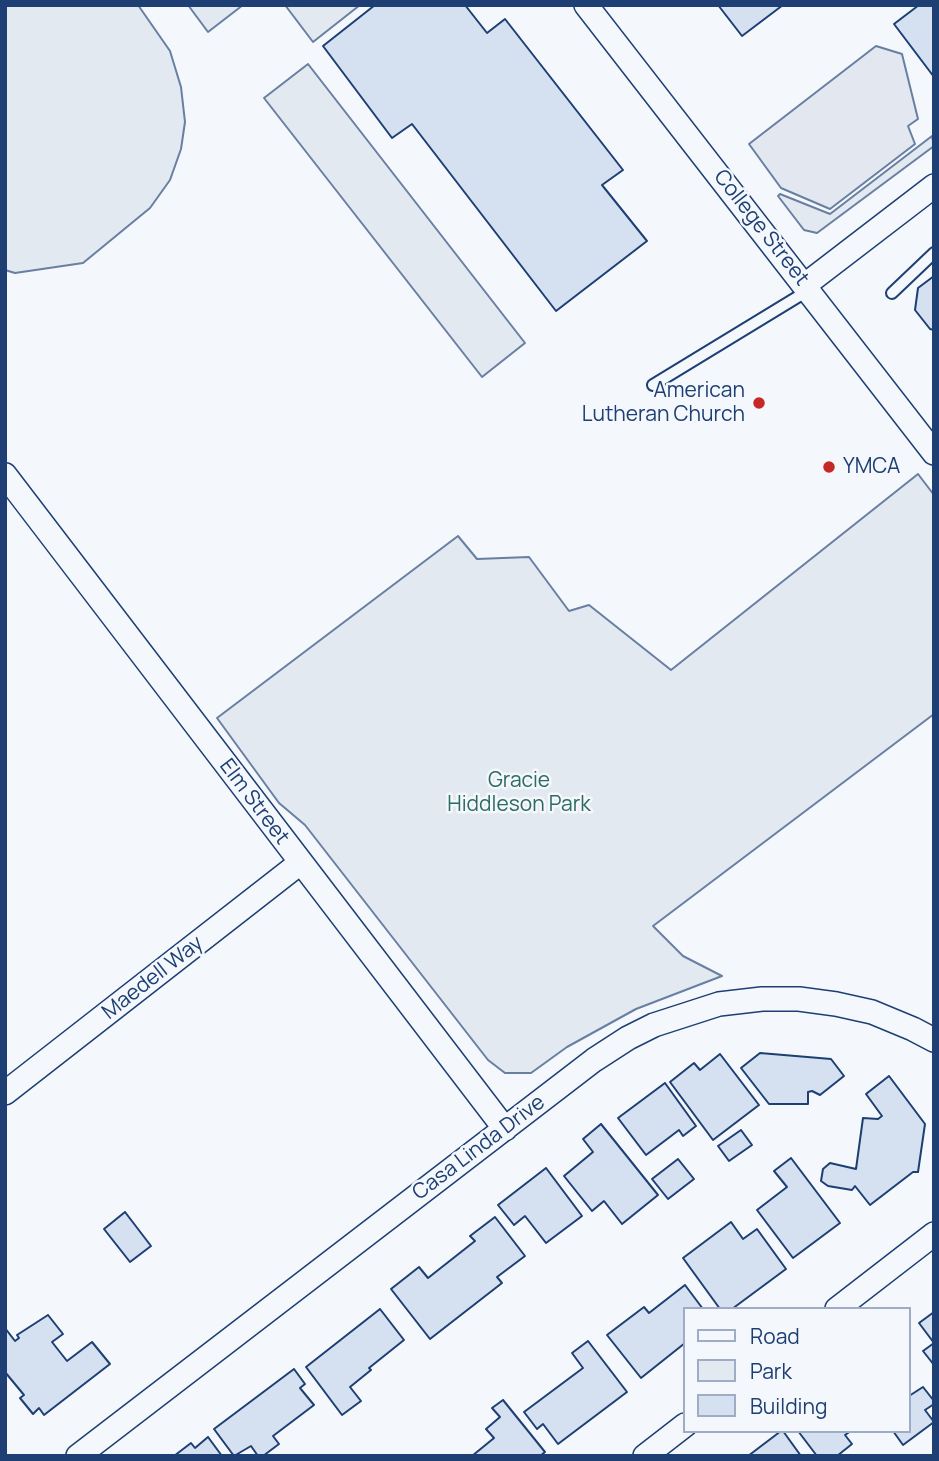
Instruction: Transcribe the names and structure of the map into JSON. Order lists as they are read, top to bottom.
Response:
{
  "streets": {
    "street": [
      "College Street",
      "Elm Street",
      "Maedell Way",
      "Casa Linda Drive"
    ]
  },
  "crossings": [
    ["Elm Street", "Maedell Way"],
    ["Elm Street", "Casa Linda Drive"]
  ],
  "parks": ["Gracie Hiddleson Park"],
  "places": ["American Lutheran Church", "YMCA"],
  "legend": ["Road", "Park", "Building"]
}
